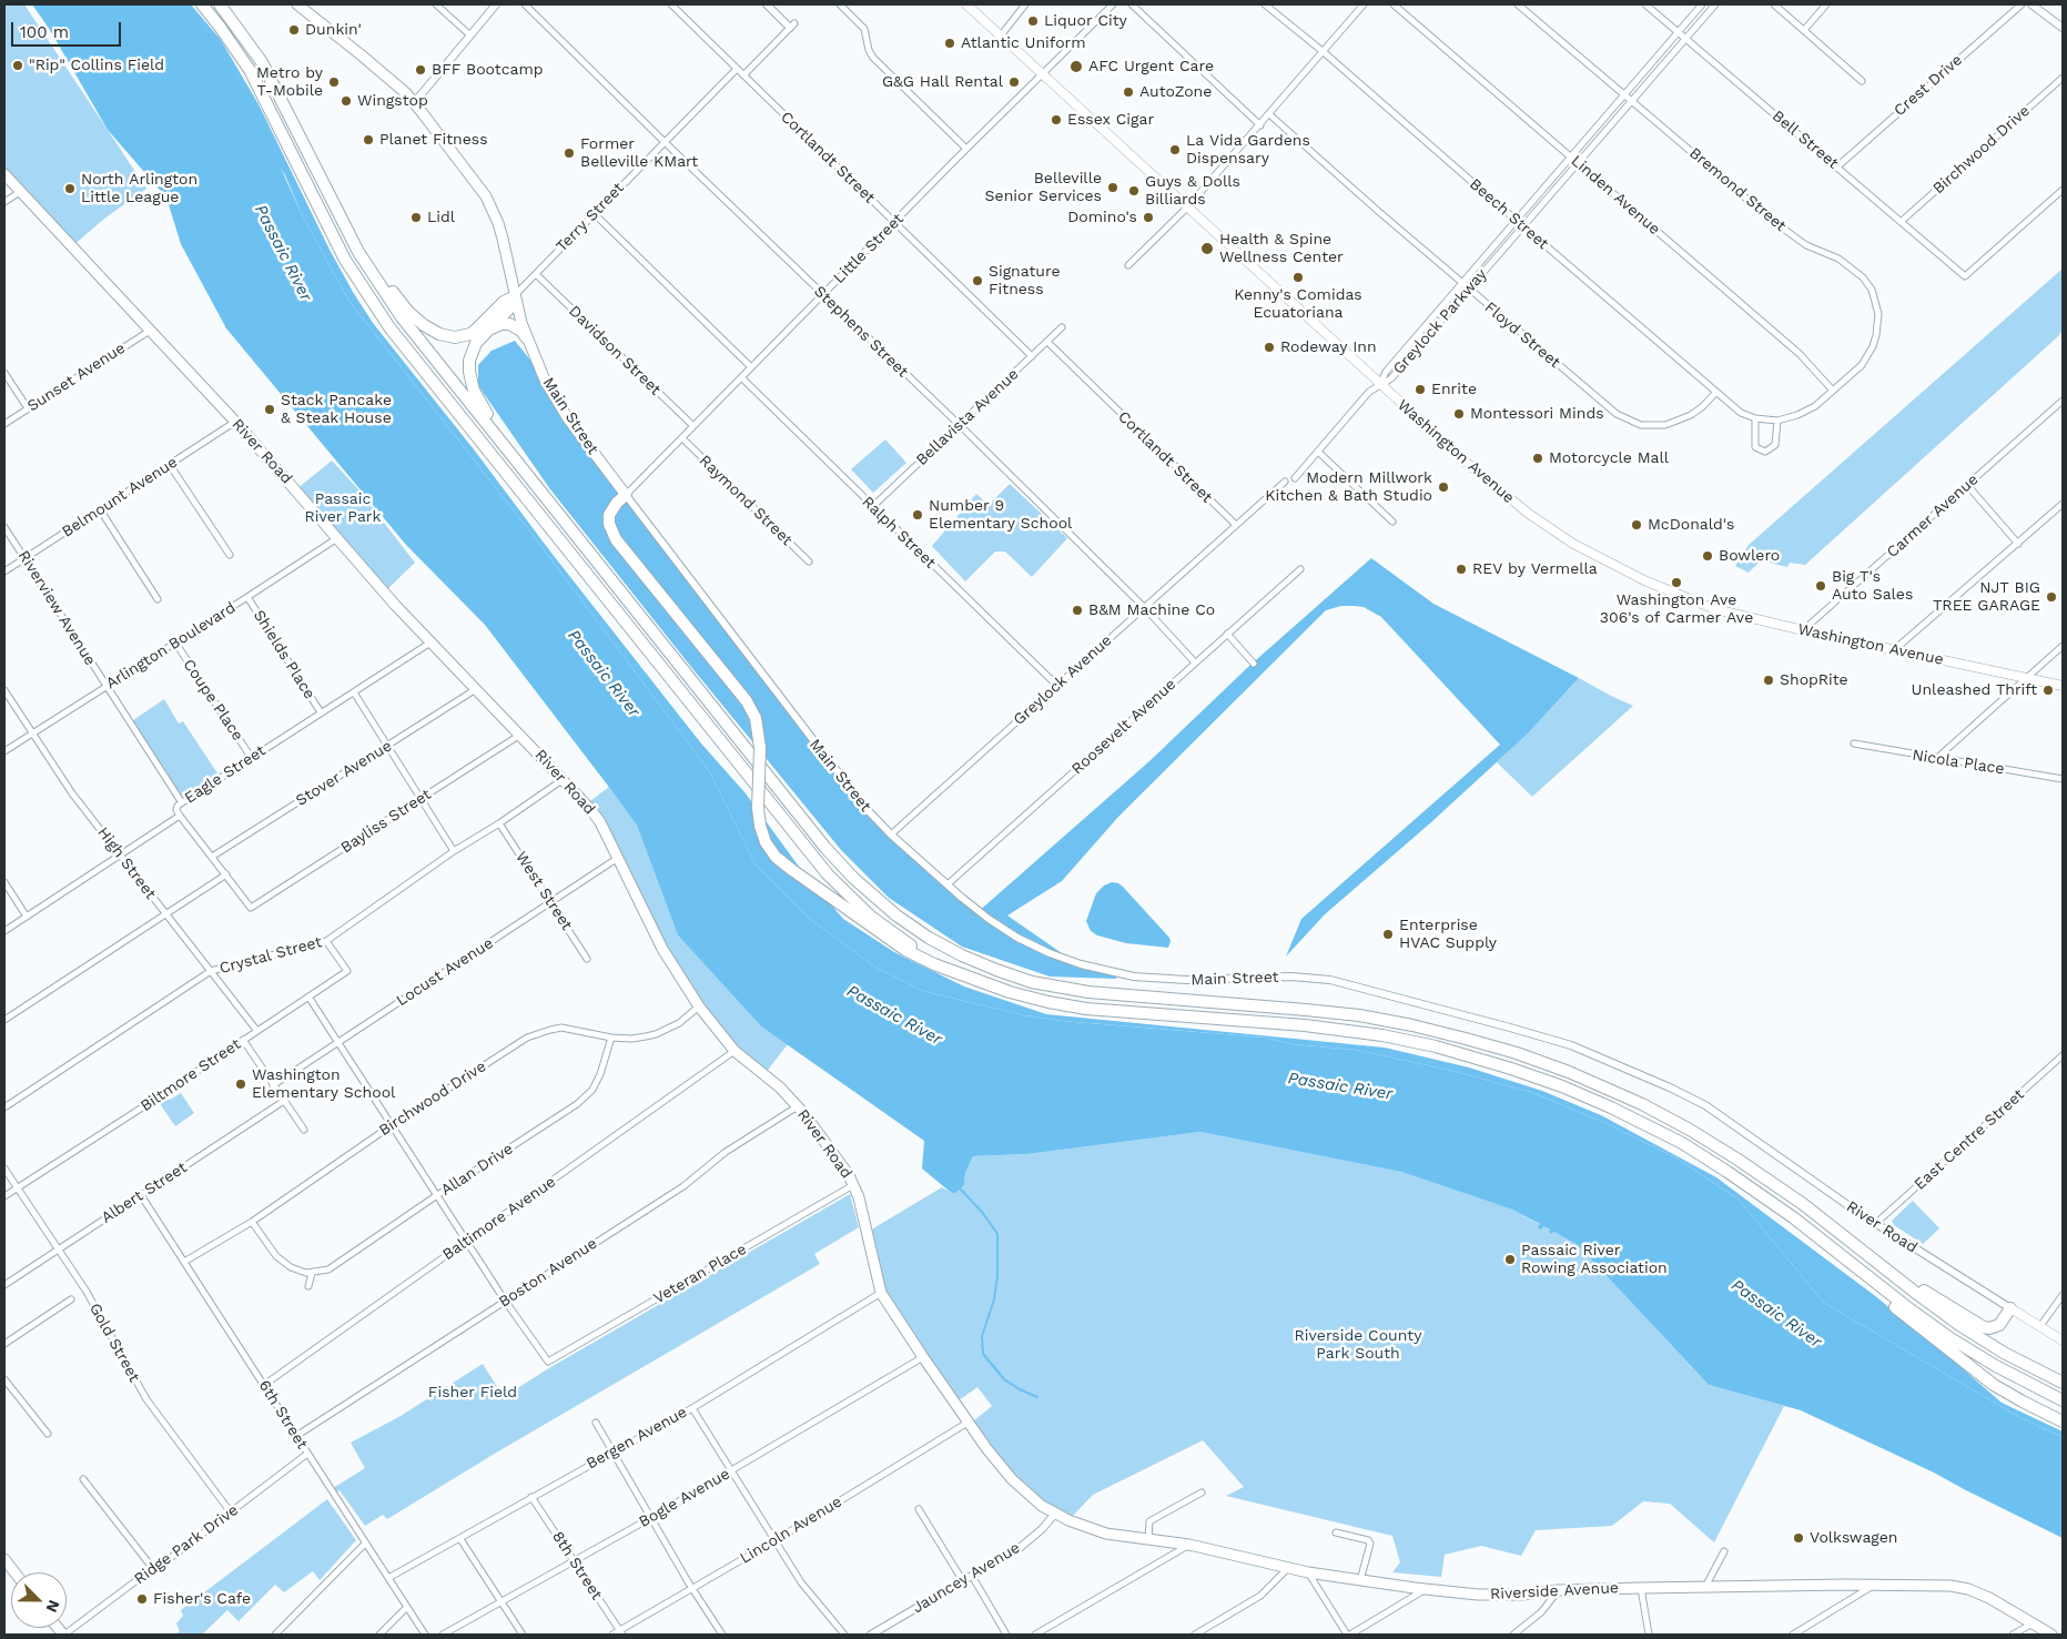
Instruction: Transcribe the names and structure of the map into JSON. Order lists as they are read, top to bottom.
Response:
{
  "streets": {
    "main road": [
      "Main Street",
      "River Road",
      "Washington Avenue",
      "Riverside Avenue"
    ],
    "street": [
      "Crest Drive",
      "Bell Street",
      "Birchwood Drive",
      "Cortlandt Street",
      "Bremond Street",
      "Linden Avenue",
      "Beech Street",
      "Terry Street",
      "Little Street",
      "Greylock Parkway",
      "Stephens Street",
      "Floyd Street",
      "Davidson Street",
      "Sunset Avenue",
      "Bellavista Avenue",
      "Belmount Avenue",
      "Raymond Street",
      "Carmer Avenue",
      "Ralph Street",
      "Riverview Avenue",
      "Arlington Boulevard",
      "Shields Place",
      "Greylock Avenue",
      "Coupe Place",
      "Roosevelt Avenue",
      "Nicola Place",
      "Stover Avenue",
      "Eagle Street",
      "Bayliss Street",
      "High Street",
      "West Street",
      "Crystal Street",
      "Locust Avenue",
      "Biltmore Street",
      "East Centre Street",
      "Allan Drive",
      "Albert Street",
      "Baltimore Avenue",
      "Boston Avenue",
      "Veteran Place",
      "Gold Street",
      "6th Street",
      "Bergen Avenue",
      "Bogle Avenue",
      "Lincoln Avenue",
      "Ridge Park Drive",
      "8th Street",
      "Jauncey Avenue"
    ]
  },
  "crossings": [
    ["Crest Drive", "Bell Street"],
    ["Bell Street", "Birchwood Drive"],
    ["Bell Street", "Greylock Parkway"],
    ["Birchwood Drive", "River Road"],
    ["Birchwood Drive", "Allan Drive"],
    ["Birchwood Drive", "6th Street"],
    ["Cortlandt Street", "Terry Street"],
    ["Cortlandt Street", "Little Street"],
    ["Cortlandt Street", "Bellavista Avenue"],
    ["Cortlandt Street", "Greylock Avenue"],
    ["Bremond Street", "Linden Avenue"],
    ["Bremond Street", "Beech Street"],
    ["Bremond Street", "Greylock Parkway"],
    ["Linden Avenue", "Beech Street"],
    ["Linden Avenue", "Greylock Parkway"],
    ["Beech Street", "Greylock Parkway"],
    ["Beech Street", "Floyd Street"],
    ["Terry Street", "Stephens Street"],
    ["Terry Street", "Davidson Street"],
    ["Terry Street", "Main Street"],
    ["Little Street", "Stephens Street"],
    ["Little Street", "Davidson Street"],
    ["Little Street", "Main Street"],
    ["Little Street", "Washington Avenue"],
    ["Little Street", "Raymond Street"],
    ["Little Street", "Ralph Street"],
    ["Greylock Parkway", "Floyd Street"],
    ["Greylock Parkway", "Washington Avenue"],
    ["Stephens Street", "Bellavista Avenue"],
    ["Stephens Street", "Greylock Avenue"],
    ["Stephens Street", "Roosevelt Avenue"],
    ["Sunset Avenue", "River Road"],
    ["Main Street", "River Road"],
    ["Main Street", "Greylock Avenue"],
    ["Main Street", "Roosevelt Avenue"],
    ["Bellavista Avenue", "Ralph Street"],
    ["River Road", "Belmount Avenue"],
    ["River Road", "Arlington Boulevard"],
    ["River Road", "Stover Avenue"],
    ["River Road", "Eagle Street"],
    ["River Road", "Bayliss Street"],
    ["River Road", "Crystal Street"],
    ["River Road", "Locust Avenue"],
    ["River Road", "East Centre Street"],
    ["River Road", "Baltimore Avenue"],
    ["River Road", "Boston Avenue"],
    ["River Road", "Veteran Place"],
    ["River Road", "Bergen Avenue"],
    ["River Road", "Bogle Avenue"],
    ["River Road", "Lincoln Avenue"],
    ["River Road", "Jauncey Avenue"],
    ["River Road", "Riverside Avenue"],
    ["Washington Avenue", "Carmer Avenue"],
    ["Belmount Avenue", "Riverview Avenue"],
    ["Ralph Street", "Greylock Avenue"],
    ["Riverview Avenue", "Arlington Boulevard"],
    ["Riverview Avenue", "Eagle Street"],
    ["Arlington Boulevard", "Shields Place"],
    ["Arlington Boulevard", "Coupe Place"],
    ["Arlington Boulevard", "High Street"],
    ["Shields Place", "Eagle Street"],
    ["Coupe Place", "Eagle Street"],
    ["Eagle Street", "High Street"],
    ["High Street", "Crystal Street"],
    ["High Street", "Biltmore Street"],
    ["West Street", "Crystal Street"],
    ["West Street", "Locust Avenue"],
    ["Crystal Street", "Biltmore Street"],
    ["Biltmore Street", "Gold Street"],
    ["Albert Street", "Gold Street"],
    ["Albert Street", "6th Street"],
    ["Baltimore Avenue", "6th Street"],
    ["Boston Avenue", "Veteran Place"],
    ["Boston Avenue", "6th Street"],
    ["Gold Street", "Ridge Park Drive"],
    ["6th Street", "Bergen Avenue"],
    ["6th Street", "Ridge Park Drive"],
    ["Bergen Avenue", "8th Street"],
    ["Bogle Avenue", "8th Street"],
    ["Lincoln Avenue", "8th Street"],
    ["Jauncey Avenue", "Riverside Avenue"]
  ],
  "water": ["Passaic River"],
  "parks": ["Passaic River Park", "Riverside County Park South", "Fisher Field"],
  "places": [
    "Liquor City",
    "Dunkin'",
    "Atlantic Uniform",
    "\"Rip\" Collins Field",
    "AFC Urgent Care",
    "BFF Bootcamp",
    "Metro by T-Mobile",
    "G&G Hall Rental",
    "AutoZone",
    "Wingstop",
    "Essex Cigar",
    "Planet Fitness",
    "La Vida Gardens Dispensary",
    "Former Belleville KMart",
    "Belleville Senior Services",
    "North Arlington Little League",
    "Guys & Dolls Billiards",
    "Lidl",
    "Domino's",
    "Health & Spine Wellness Center",
    "Kenny's Comidas Ecuatoriana",
    "Signature Fitness",
    "Rodeway Inn",
    "Enrite",
    "Stack Pancake & Steak House",
    "Montessori Minds",
    "Motorcycle Mall",
    "Modern Millwork Kitchen & Bath Studio",
    "Number 9 Elementary School",
    "McDonald's",
    "Bowlero",
    "REV by Vermella",
    "Washington Ave 306's of Carmer Ave",
    "Big T's Auto Sales",
    "NJT BIG TREE GARAGE",
    "B&M Machine Co",
    "ShopRite",
    "Unleashed Thrift",
    "Enterprise HVAC Supply",
    "Washington Elementary School",
    "Passaic River Rowing Association",
    "Volkswagen",
    "Fisher's Cafe"
  ],
  "scale_bar": "100 m",
  "north": "bottom right"
}
